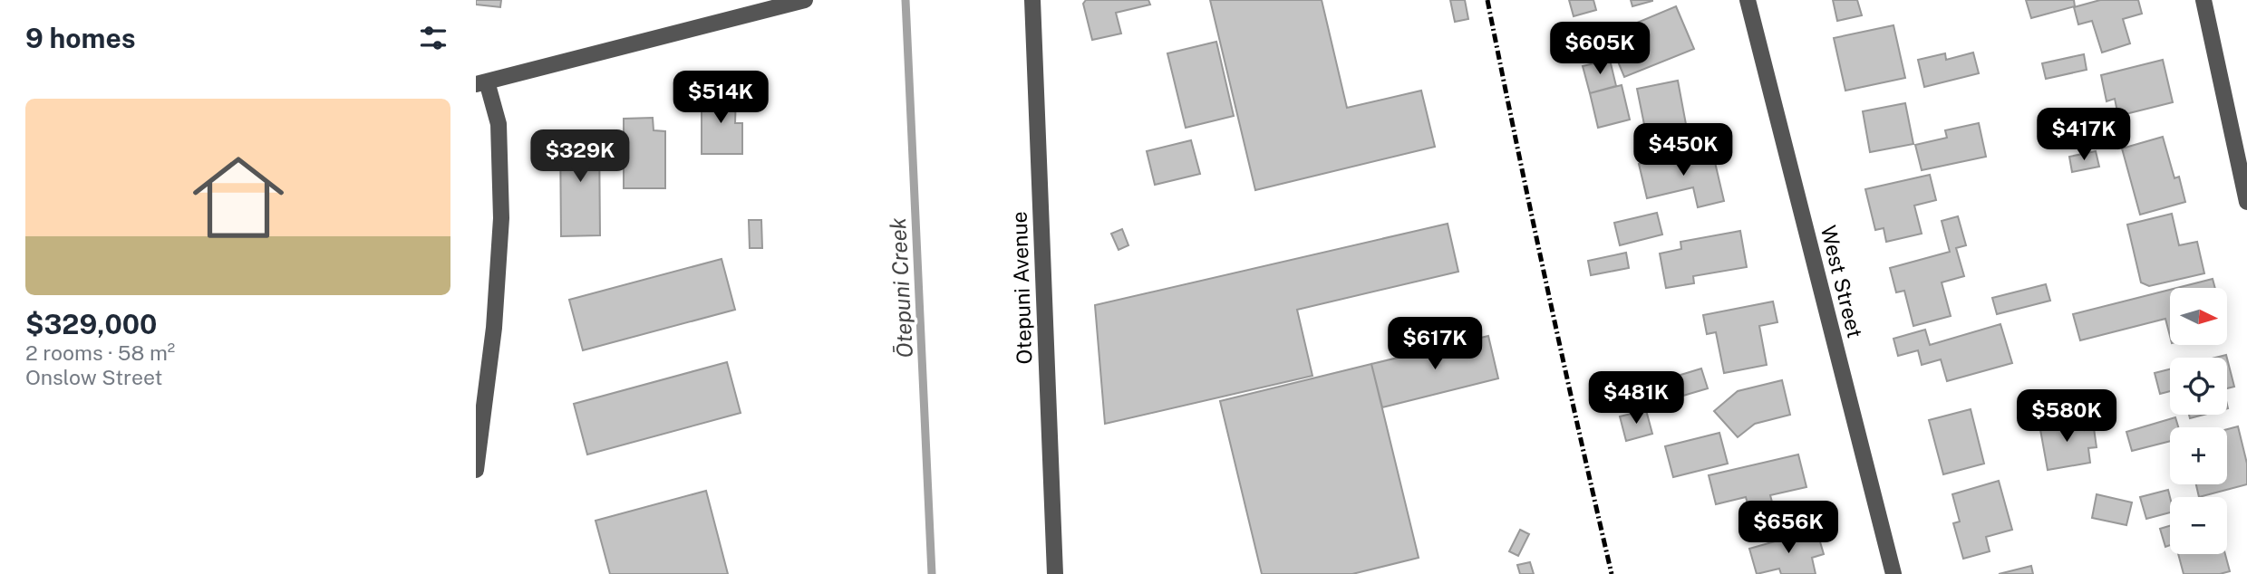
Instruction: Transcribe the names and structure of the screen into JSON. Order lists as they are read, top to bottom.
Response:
{
  "streets": {
    "street": ["West Street", "Otepuni Avenue"]
  },
  "water": ["Ōtepuni Creek"],
  "north": "right",
  "page": {
    "heading": "9 homes",
    "price": [
      "$605K",
      "$514K",
      "$417K",
      "$450K",
      "$329K",
      "$617K",
      "$481K",
      "$580K",
      "$656K"
    ],
    "list": [
      {
        "name": "$329,000",
        "note": "2 rooms · 58 m² · Onslow Street"
      }
    ],
    "map_buttons": ["+", "−"]
  }
}
